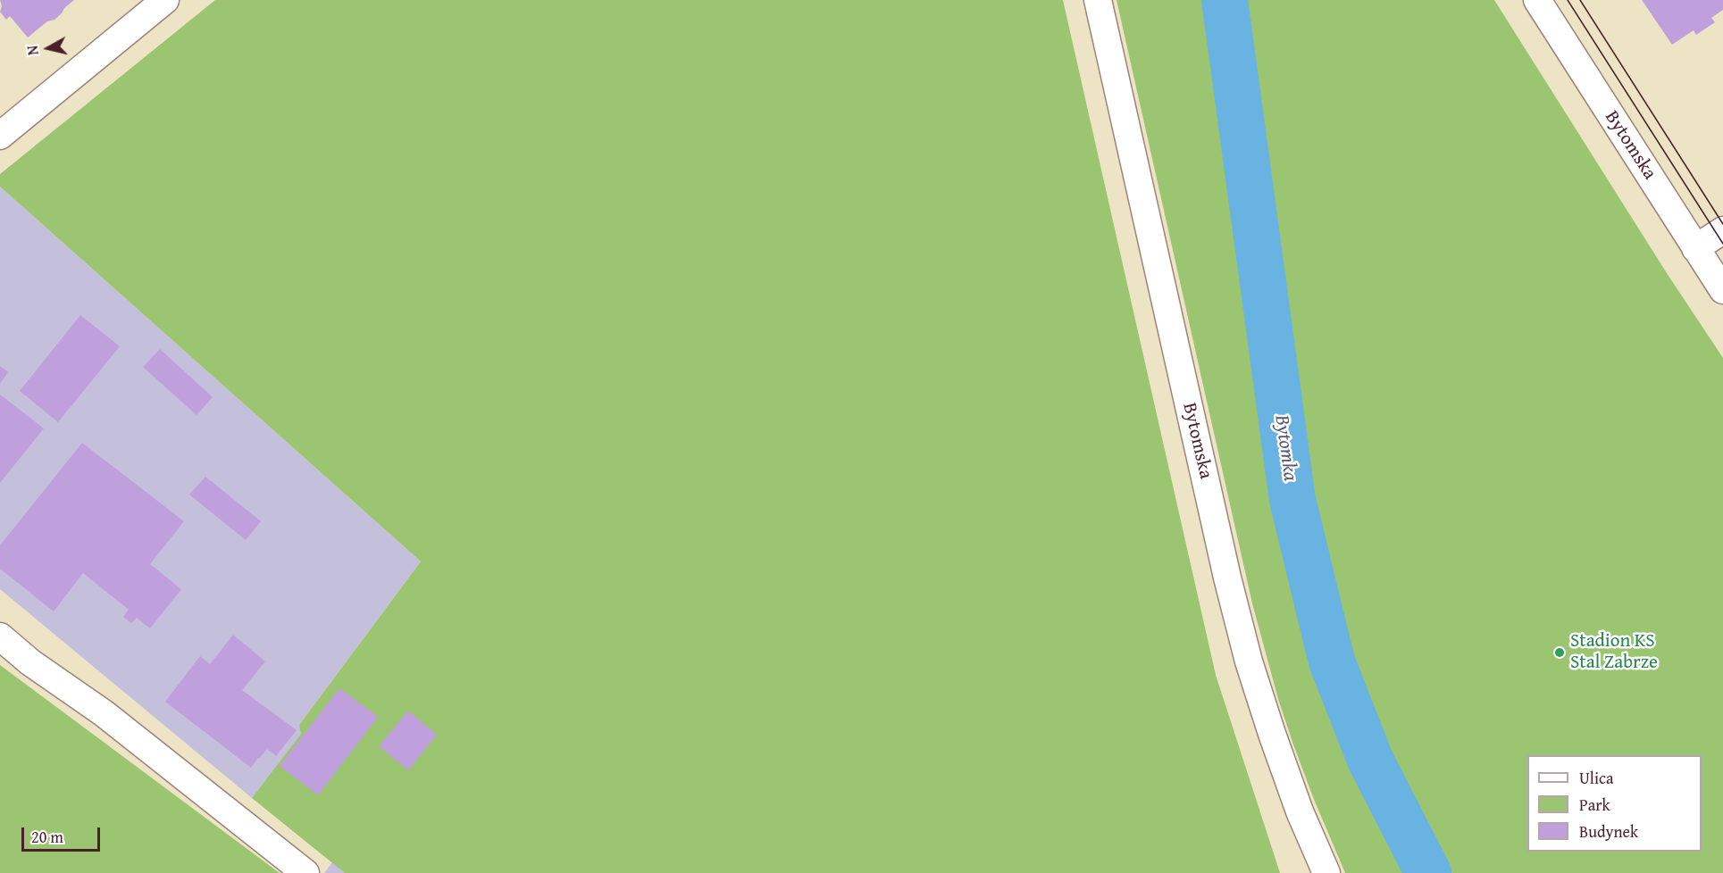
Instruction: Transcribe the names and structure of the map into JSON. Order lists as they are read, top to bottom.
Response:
{
  "streets": {
    "street": ["Bytomska"]
  },
  "water": ["Bytomka"],
  "places": ["Stadion KS Stal Zabrze"],
  "legend": ["Ulica", "Park", "Budynek"],
  "scale_bar": "20 m",
  "north": "left"
}
